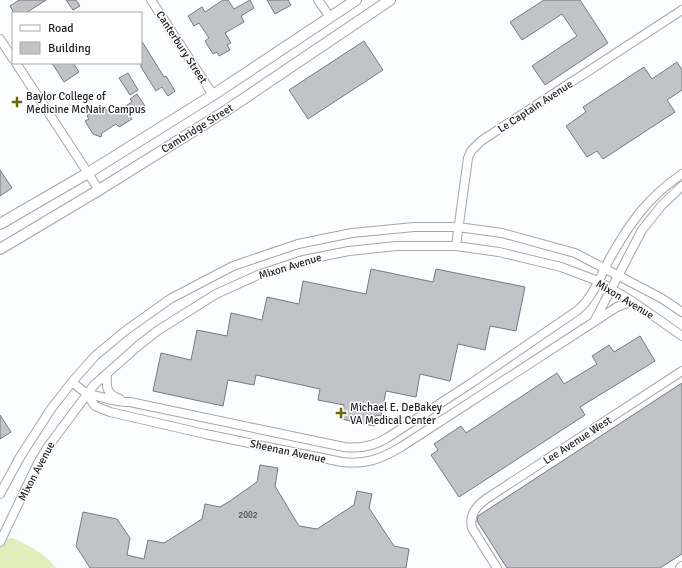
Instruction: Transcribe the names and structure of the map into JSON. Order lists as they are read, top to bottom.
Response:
{
  "streets": {
    "street": [
      "Canterbury Street",
      "Le Captain Avenue",
      "Cambridge Street",
      "Mixon Avenue",
      "Lee Avenue West",
      "Sheenan Avenue"
    ]
  },
  "crossings": [
    ["Canterbury Street", "Cambridge Street"],
    ["Le Captain Avenue", "Mixon Avenue"],
    ["Mixon Avenue", "Sheenan Avenue"]
  ],
  "places": {
    "health": ["Baylor College of Medicine McNair Campus", "Michael E. DeBakey VA Medical Center"]
  },
  "house_numbers": ["2002"],
  "legend": ["Road", "Building"]
}
